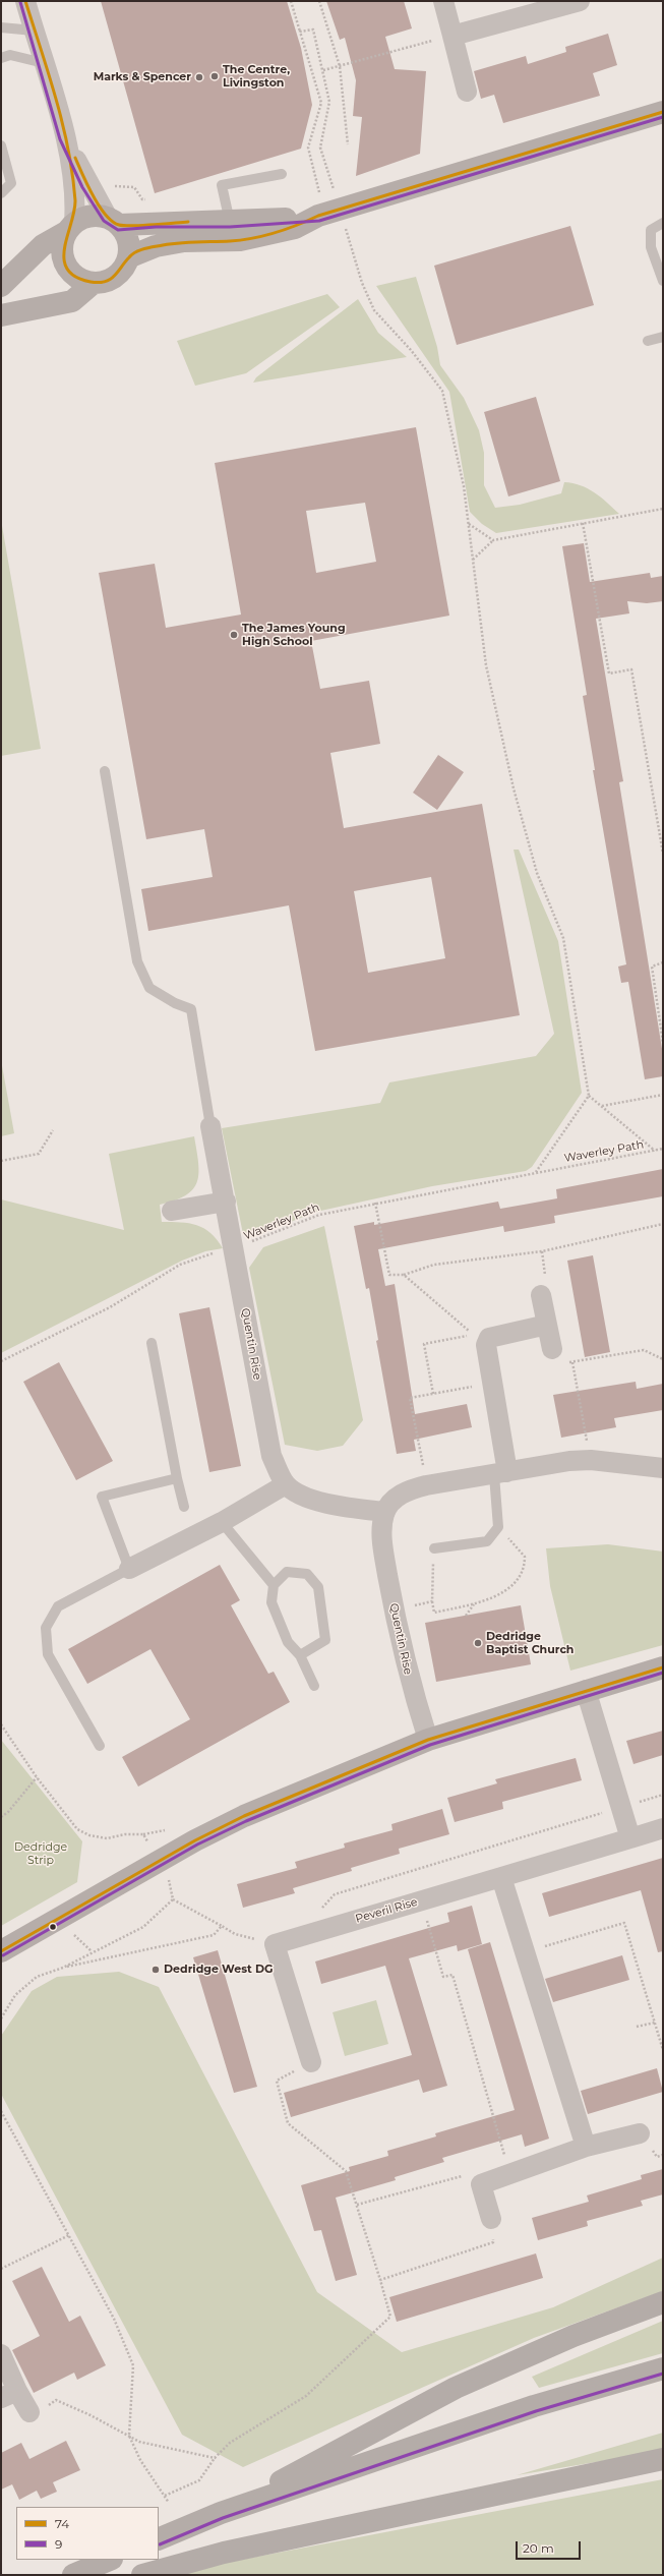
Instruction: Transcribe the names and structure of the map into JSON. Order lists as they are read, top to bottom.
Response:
{
  "streets": {
    "street": ["Quentin Rise", "Peveril Rise"],
    "path": ["Waverley Path"]
  },
  "crossings": [
    ["Waverley Path", "Quentin Rise"]
  ],
  "parks": ["Dedridge Strip"],
  "places": [
    "The Centre, Livingston",
    "Marks & Spencer",
    "The James Young High School",
    "Dedridge Baptist Church",
    "Dedridge West DG"
  ],
  "lines": ["transit line 74", "transit line 9"],
  "legend": ["74", "9"],
  "scale_bar": "20 m"
}
